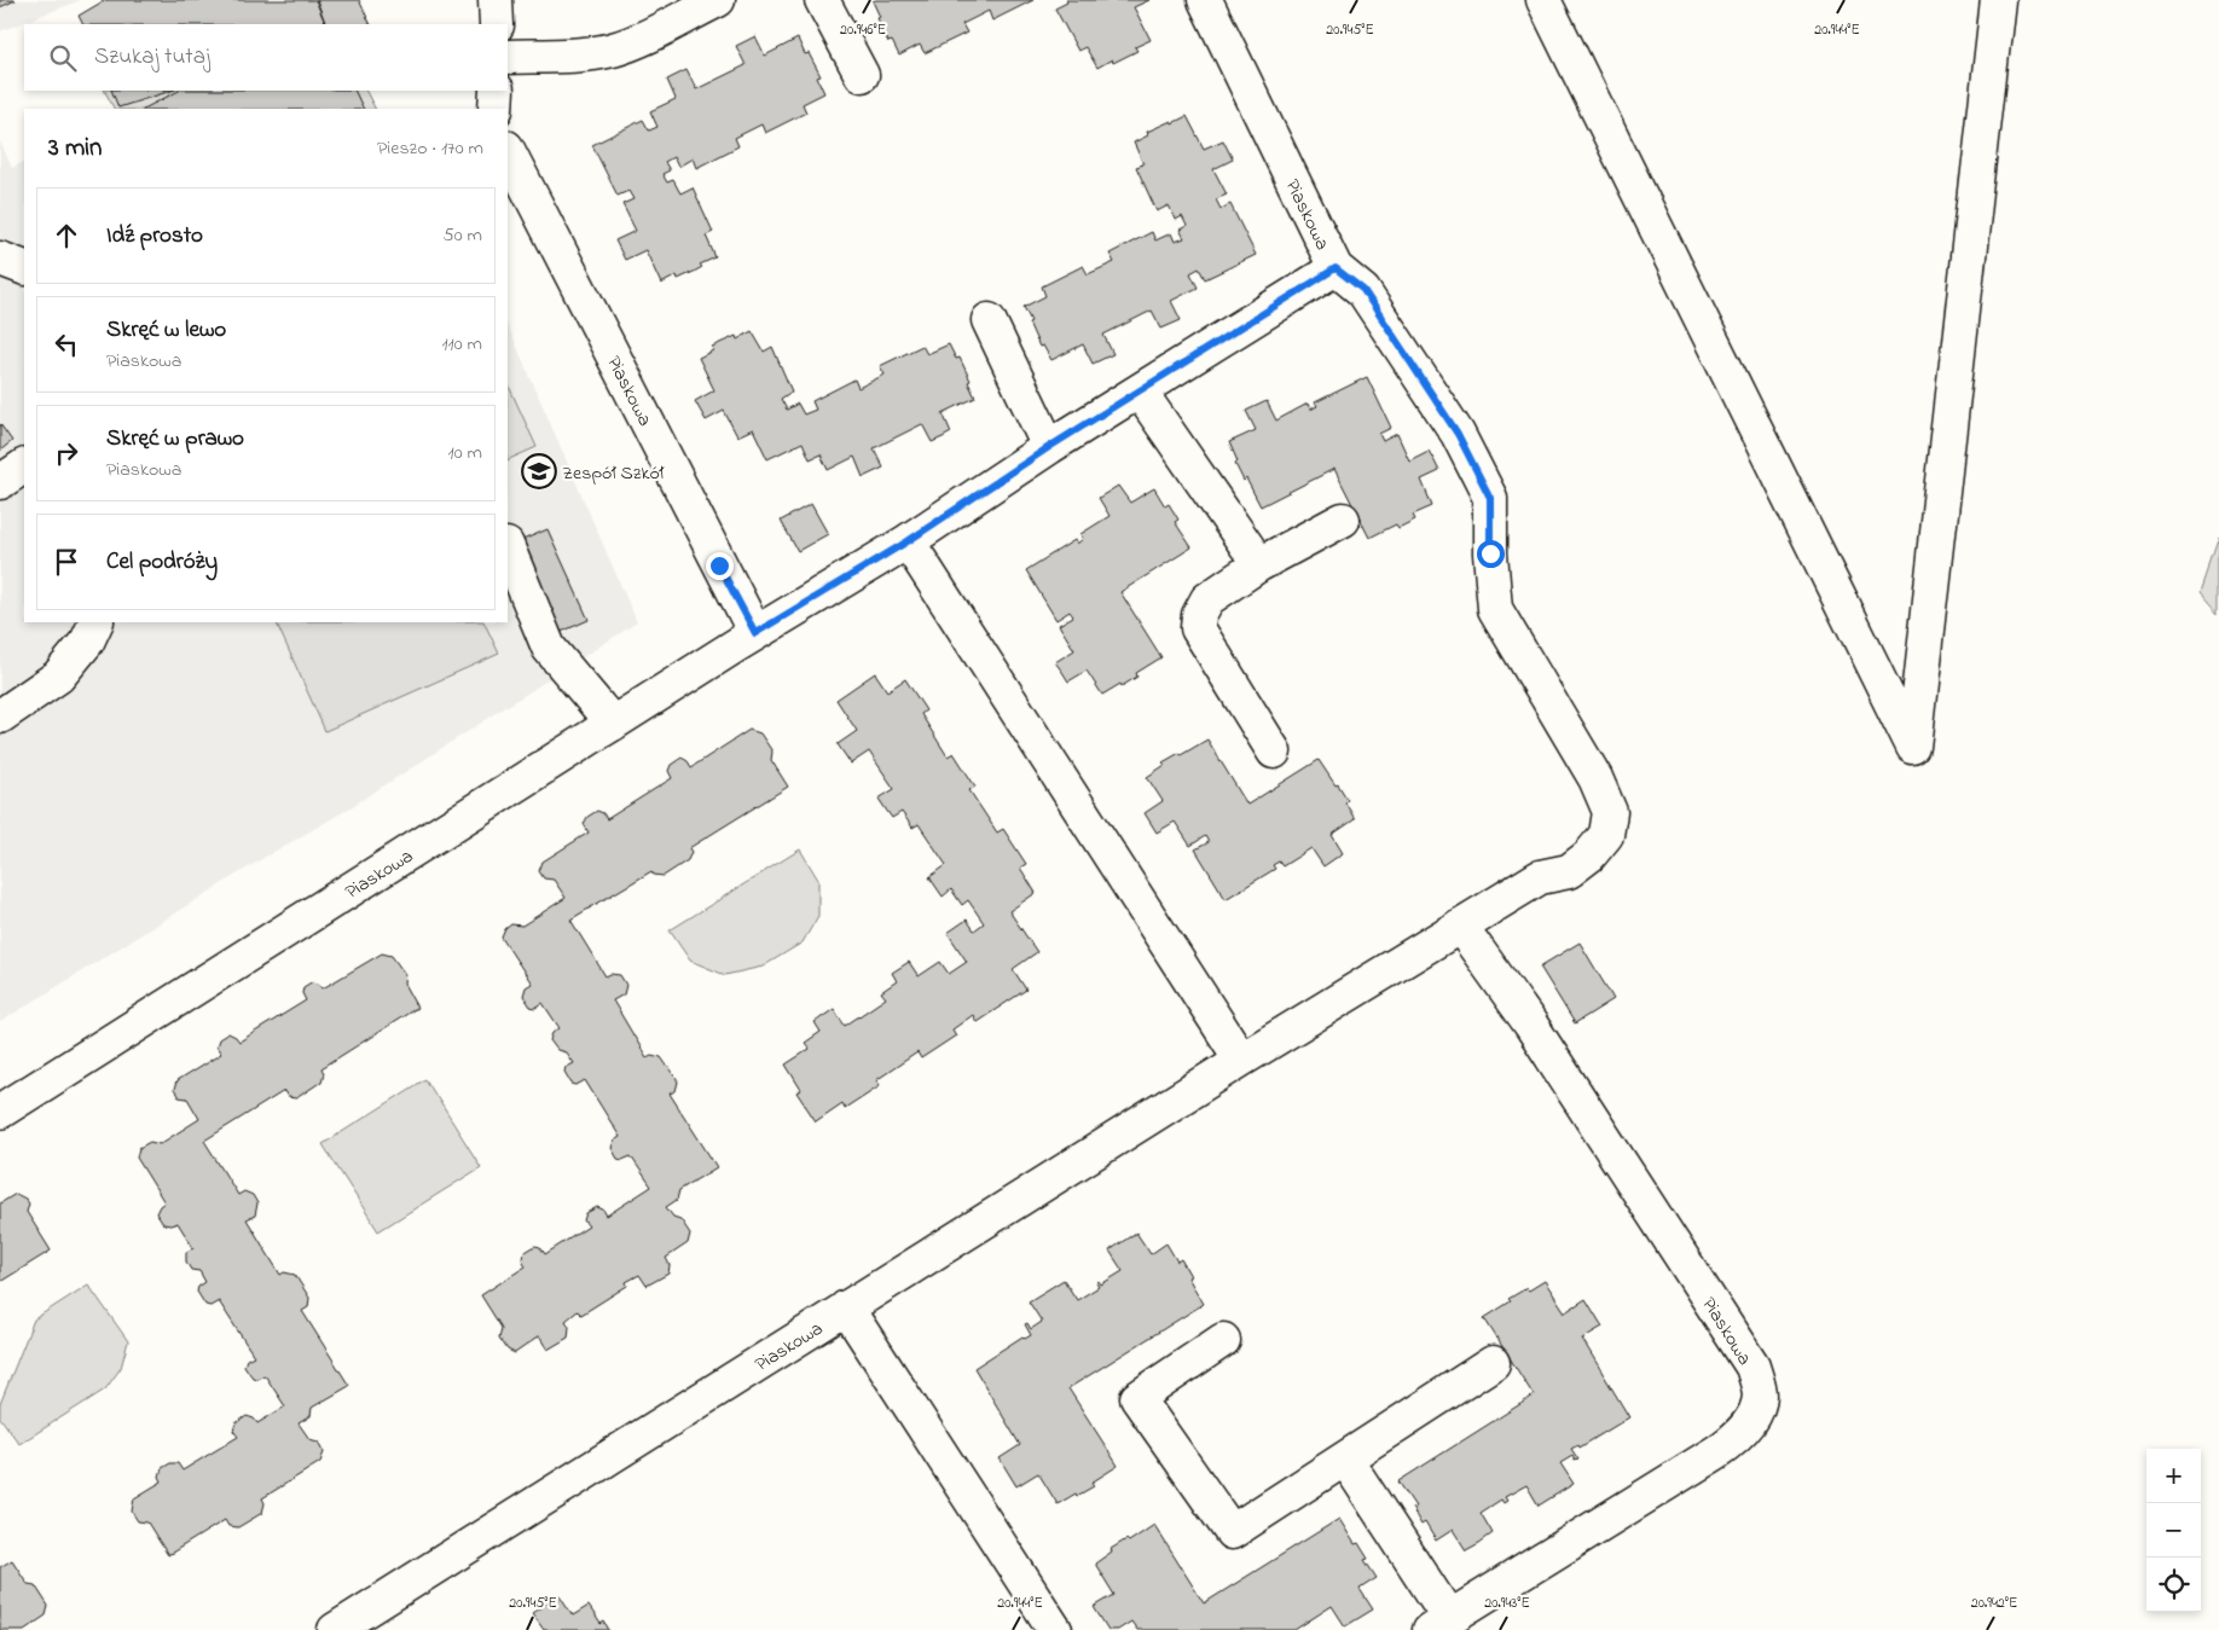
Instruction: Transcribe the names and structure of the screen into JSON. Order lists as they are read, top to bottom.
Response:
{
  "streets": {
    "street": ["Piaskowa"]
  },
  "places": {
    "school or university": ["Zespół Szkół"]
  },
  "page": {
    "search": "Szukaj tutaj",
    "heading": ["3 min", "Pieszo · 170 m"],
    "list": [
      ["Idź prosto", "50 m"],
      ["Skręć w lewo", "Piaskowa", "110 m"],
      ["Skręć w prawo", "Piaskowa", "10 m"],
      "Cel podróży"
    ],
    "map_buttons": ["+", "−"]
  },
  "coordinates": [
    "20.946°E",
    "20.945°E",
    "20.944°E",
    "20.943°E",
    "20.942°E"
  ]
}
